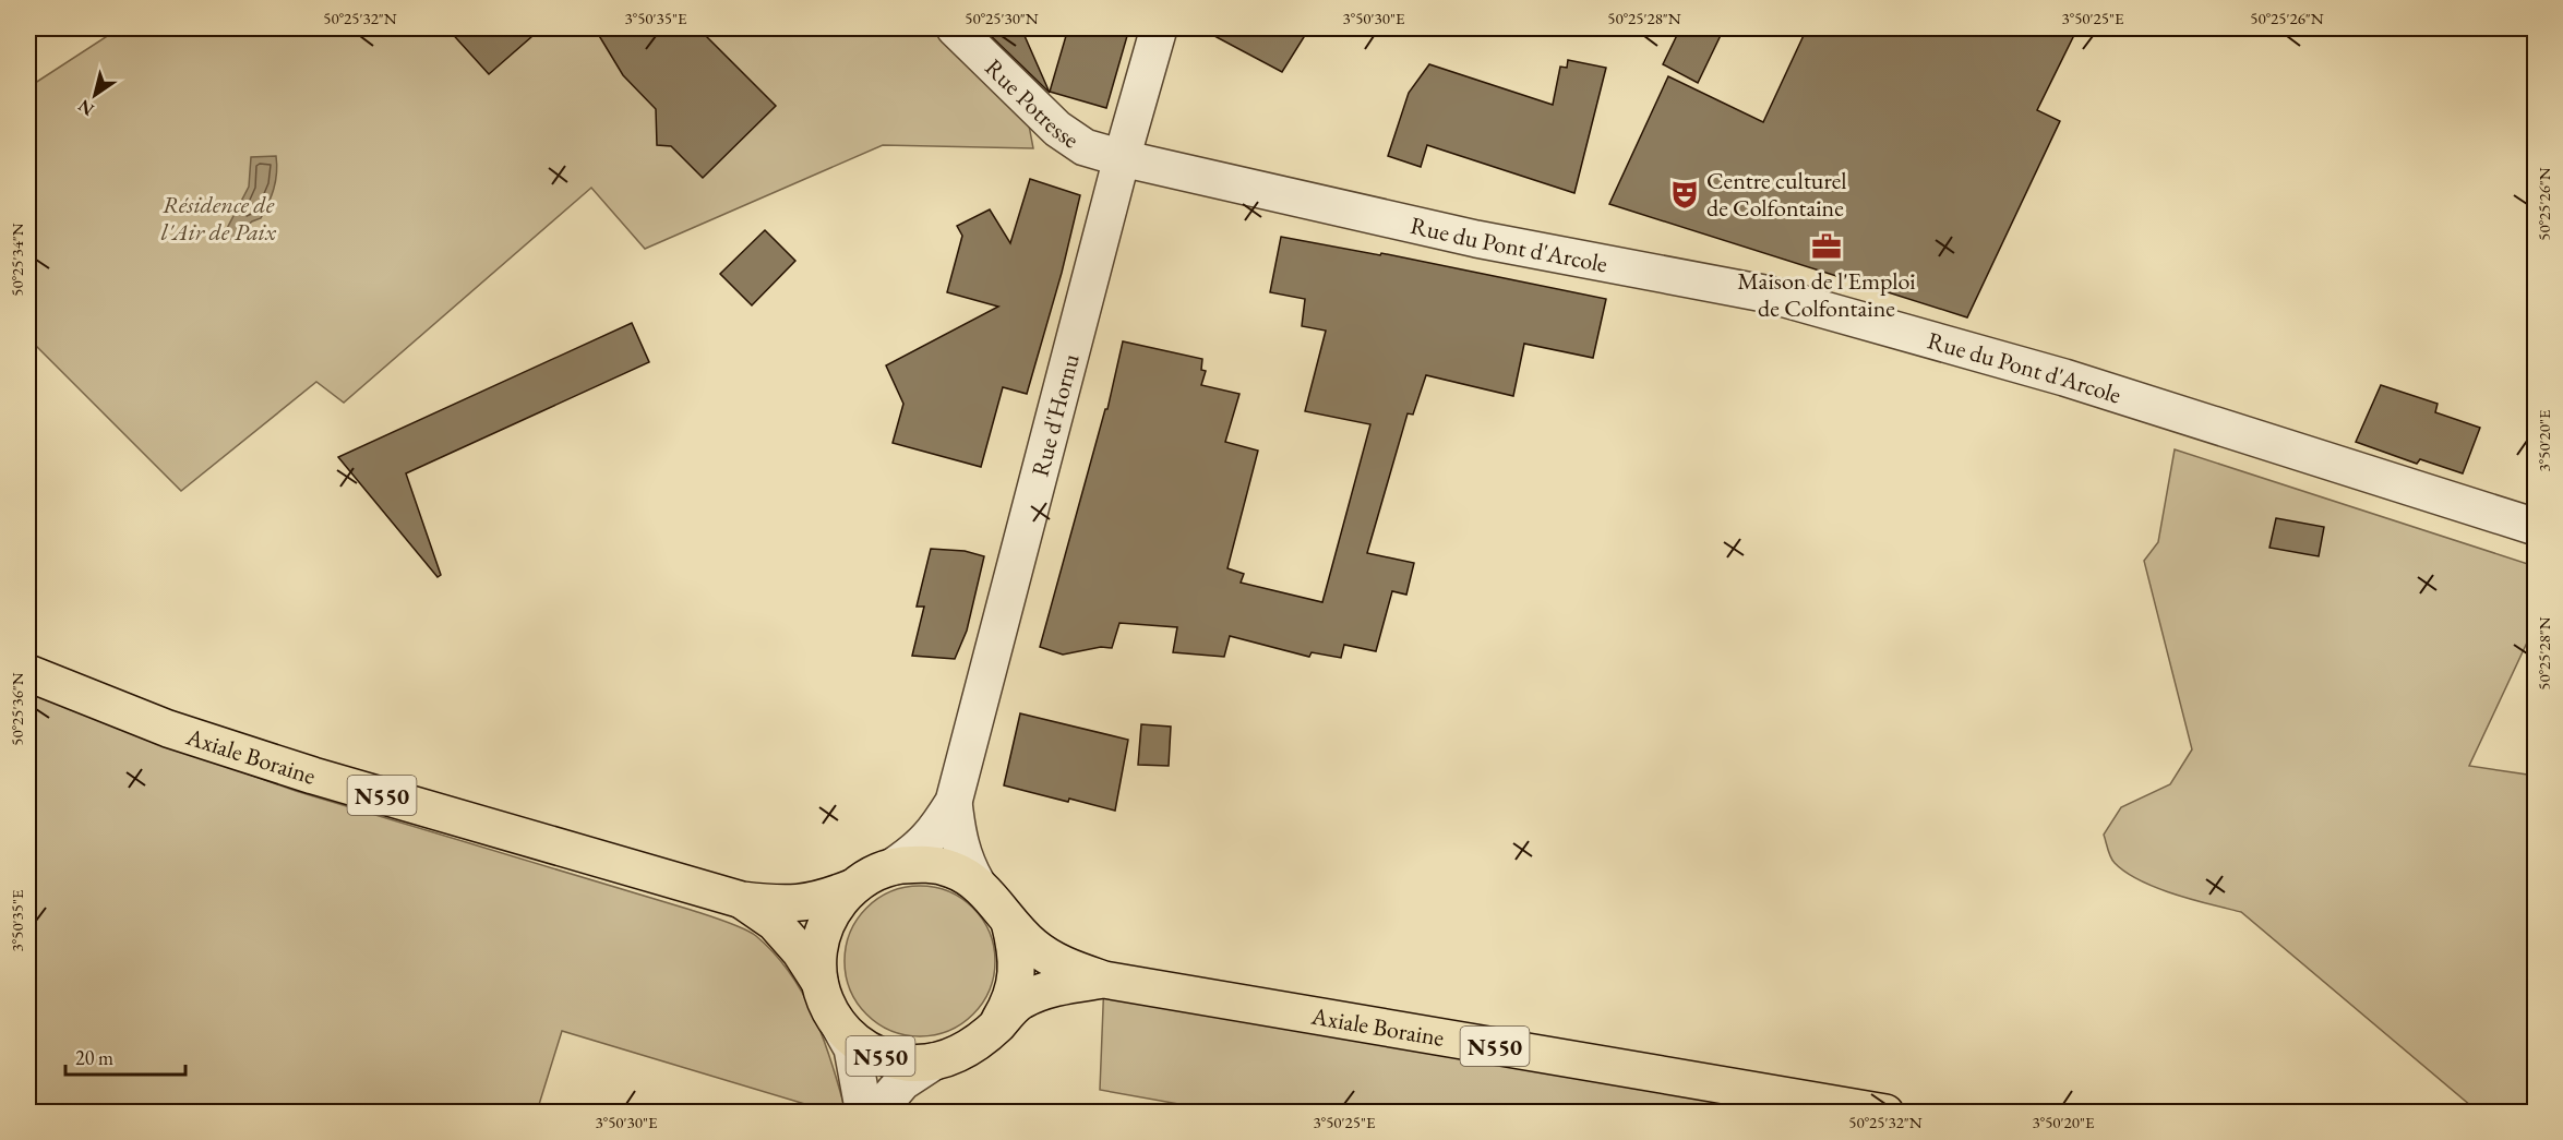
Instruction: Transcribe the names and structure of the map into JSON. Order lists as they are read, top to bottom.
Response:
{
  "streets": {
    "main road": ["Axiale Boraine", "N550"],
    "street": ["Rue Potresse", "Rue du Pont d'Arcole", "Rue d'Hornu"]
  },
  "crossings": [
    ["Rue Potresse", "Rue du Pont d'Arcole"],
    ["Rue Potresse", "Rue d'Hornu"],
    ["Rue du Pont d'Arcole", "Rue d'Hornu"],
    ["Axiale Boraine", "N550"]
  ],
  "parks": ["Résidence de l'Air de Paix"],
  "places": {
    "theatre": ["Centre culturel de Colfontaine"],
    "office": ["Maison de l'Emploi de Colfontaine"]
  },
  "scale_bar": "20 m",
  "north": "bottom left",
  "coordinates": [
    "50°25'32\"N",
    "3°50'35\"E",
    "50°25'30\"N",
    "3°50'30\"E",
    "50°25'28\"N",
    "3°50'25\"E",
    "50°25'26\"N",
    "50°25'34\"N",
    "3°50'20\"E",
    "50°25'36\"N"
  ]
}
